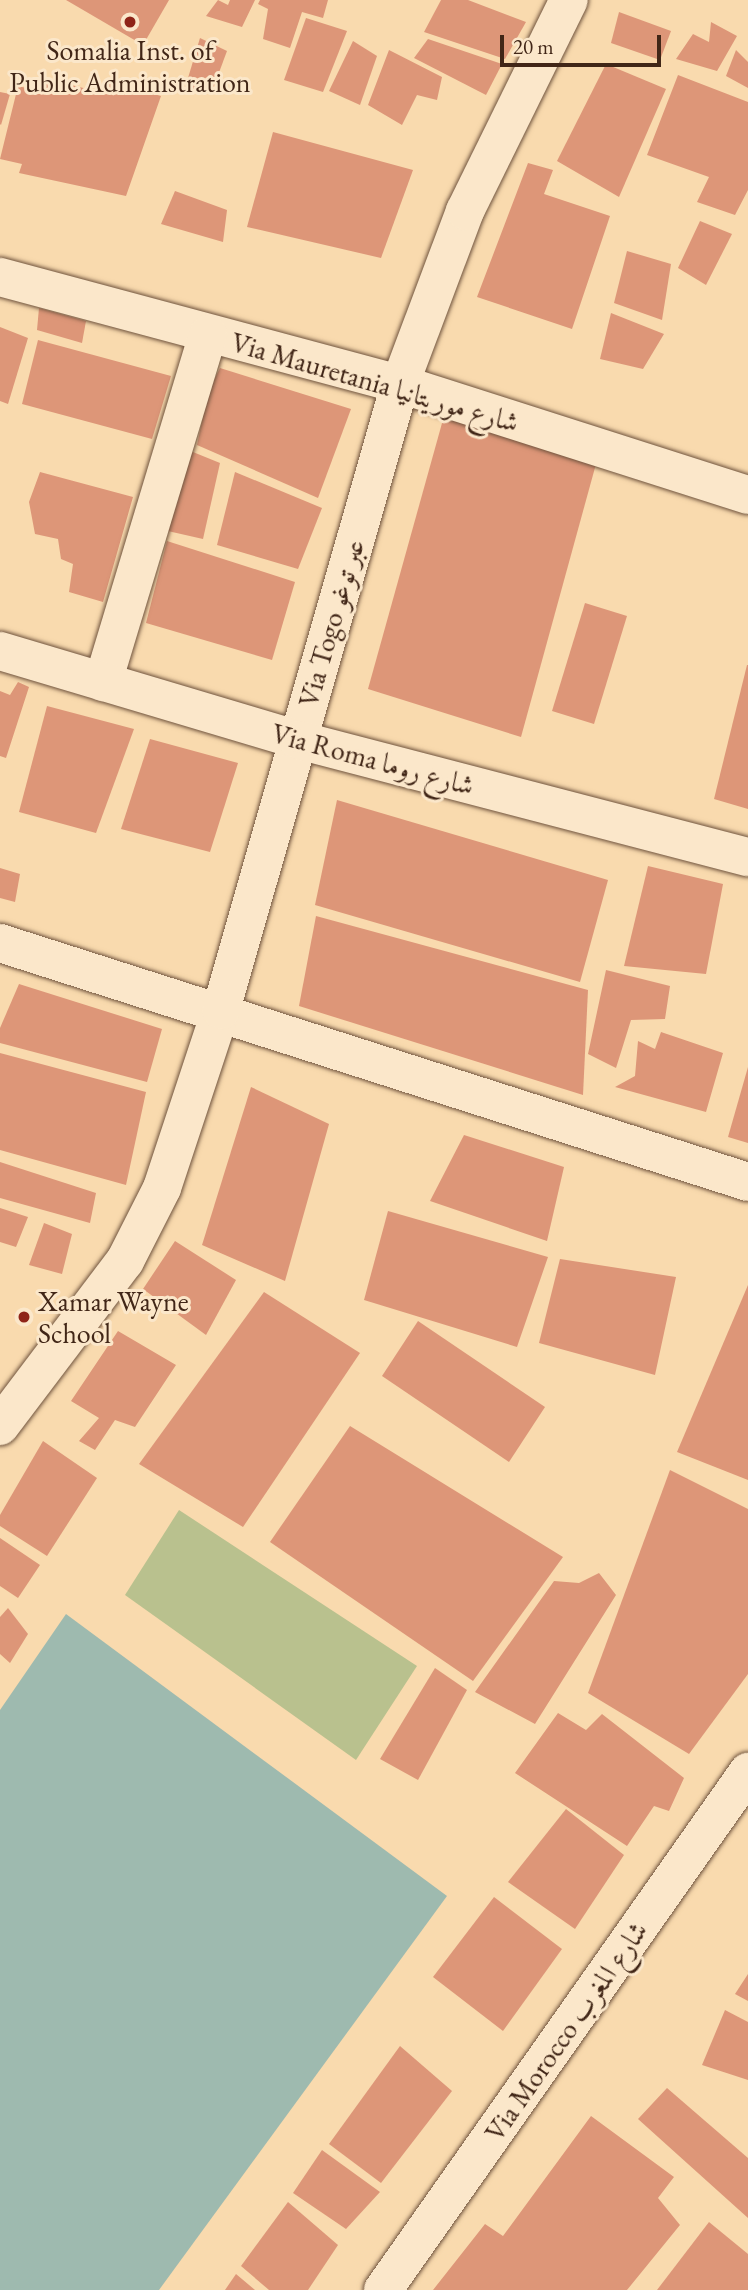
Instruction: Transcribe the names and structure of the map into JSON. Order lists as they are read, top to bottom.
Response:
{
  "streets": {
    "street": [
      "Via Mauretania شارع موريتانيا",
      "Via Togo عبر توغو",
      "Via Roma شارع روما",
      "Via Morocco شارع المغرب"
    ]
  },
  "crossings": [
    ["Via Mauretania شارع موريتانيا", "Via Togo عبر توغو"],
    ["Via Togo عبر توغو", "Via Roma شارع روما"]
  ],
  "places": ["Somalia Inst. of Public Administration", "Xamar Wayne School"],
  "scale_bar": "20 m"
}
